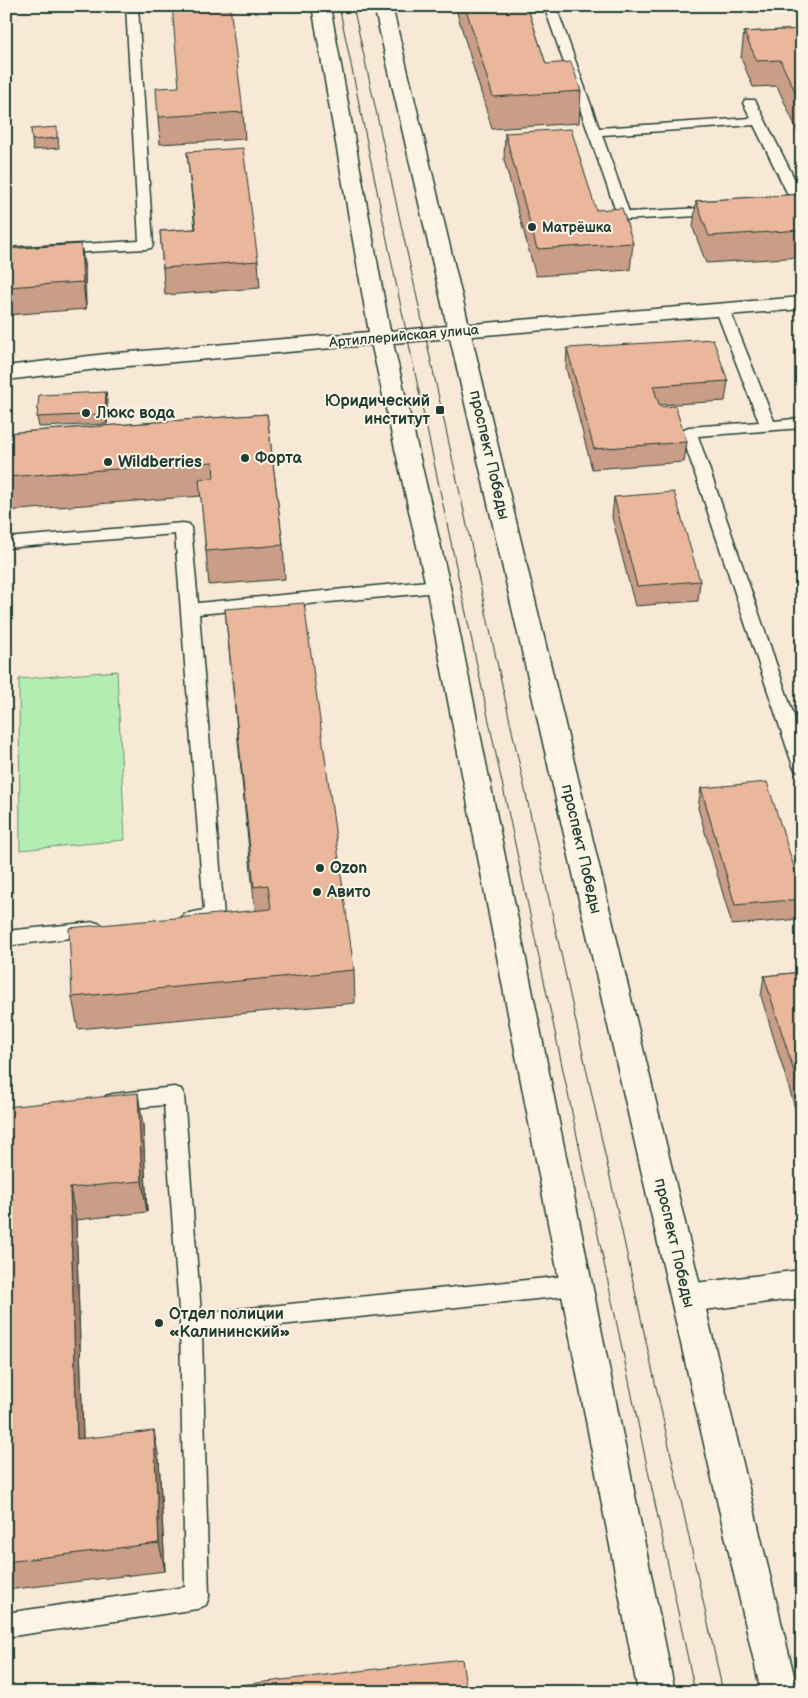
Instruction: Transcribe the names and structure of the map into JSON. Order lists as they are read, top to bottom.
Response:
{
  "streets": {
    "main road": ["Артиллерийская улица", "проспект Победы"]
  },
  "crossings": [
    ["Артиллерийская улица", "проспект Победы"]
  ],
  "places": {
    "other": [
      "Матрёшка",
      "Люкс вода",
      "Форта",
      "Wildberries",
      "Ozon",
      "Авито",
      "Отдел полиции «Калининский»"
    ],
    "transit": ["Юридический институт"]
  }
}
